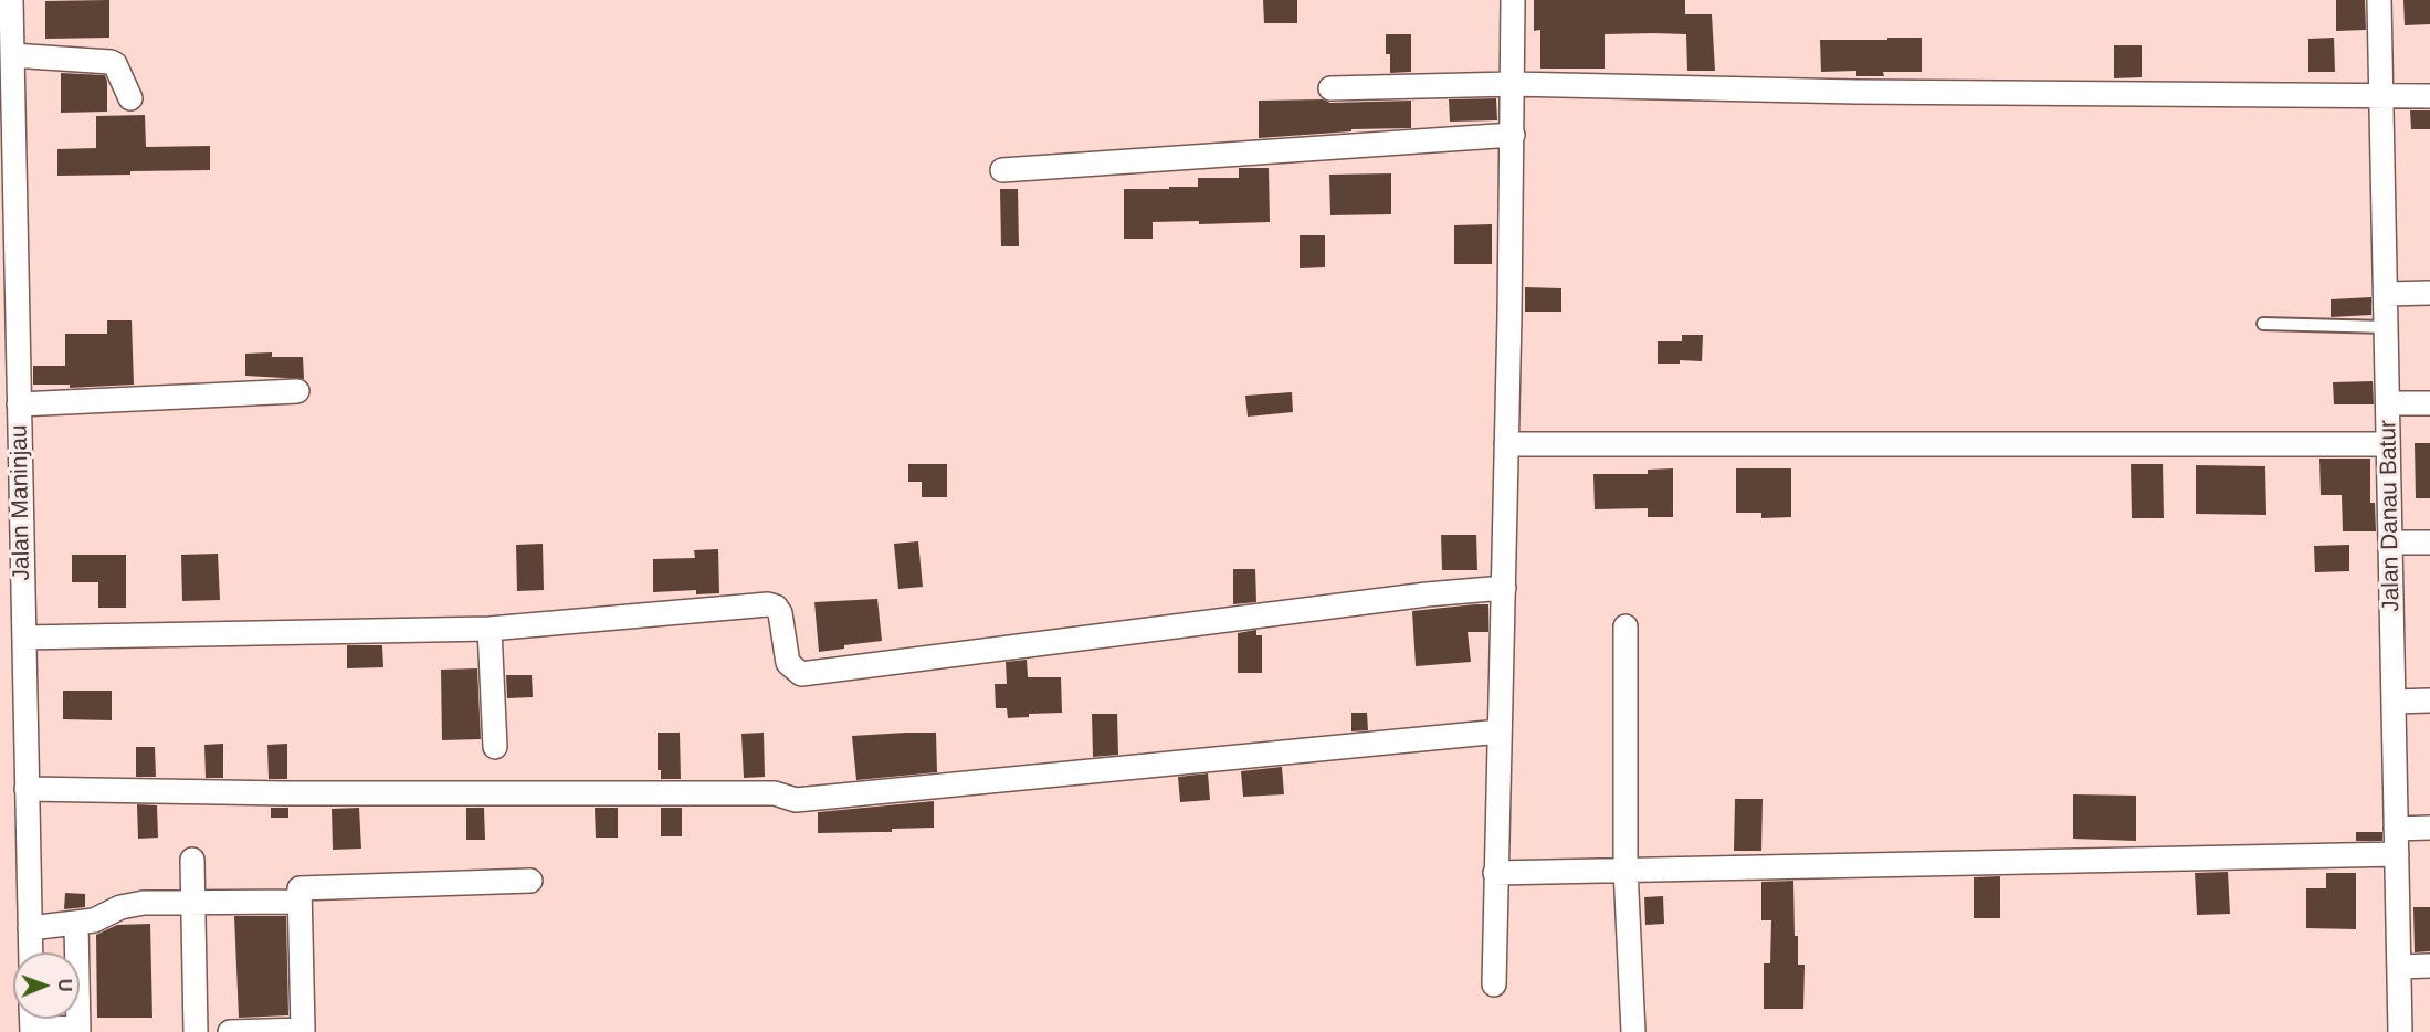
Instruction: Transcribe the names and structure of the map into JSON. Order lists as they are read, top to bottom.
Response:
{
  "streets": {
    "street": ["Jalan Maninjau", "Jalan Danau Batur"]
  },
  "north": "right"
}
